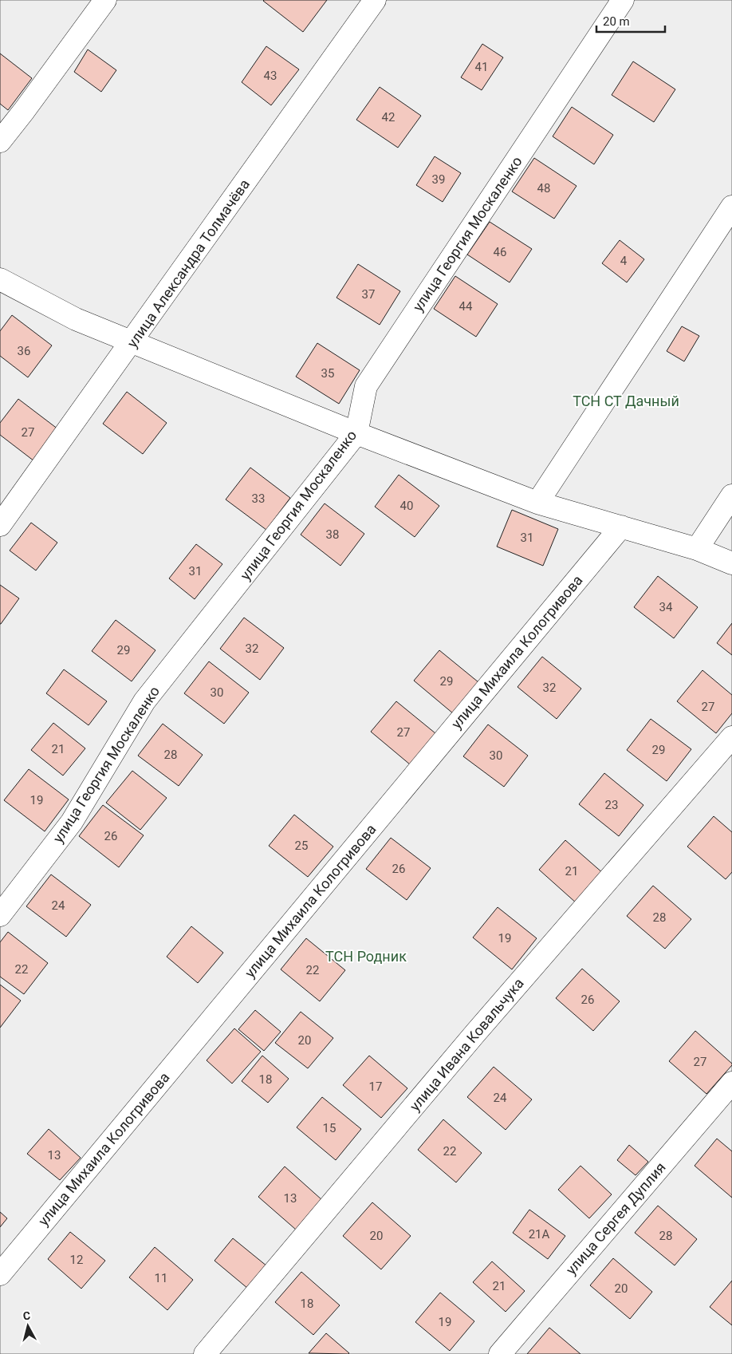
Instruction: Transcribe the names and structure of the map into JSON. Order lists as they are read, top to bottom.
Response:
{
  "streets": {
    "street": [
      "улица Георгия Москаленко",
      "улица Александра Толмачёва",
      "улица Михаила Кологривова",
      "улица Ивана Ковальчука",
      "улица Сергея Дуплия"
    ]
  },
  "parks": ["ТСН СТ Дачный", "ТСН Родник"],
  "house_numbers": [
    "41",
    "43",
    "42",
    "39",
    "48",
    "46",
    "4",
    "37",
    "44",
    "36",
    "35",
    "27",
    "33",
    "40",
    "38",
    "31",
    "31",
    "34",
    "32",
    "29",
    "29",
    "32",
    "30",
    "27",
    "27",
    "21",
    "29",
    "28",
    "30",
    "19",
    "23",
    "26",
    "25",
    "26",
    "21",
    "24",
    "28",
    "19",
    "22",
    "22",
    "26",
    "20",
    "27",
    "18",
    "17",
    "24",
    "15",
    "22",
    "13",
    "13",
    "21А",
    "20",
    "28",
    "12",
    "11",
    "21",
    "20",
    "18",
    "19"
  ],
  "scale_bar": "20 m",
  "north": "top"
}
